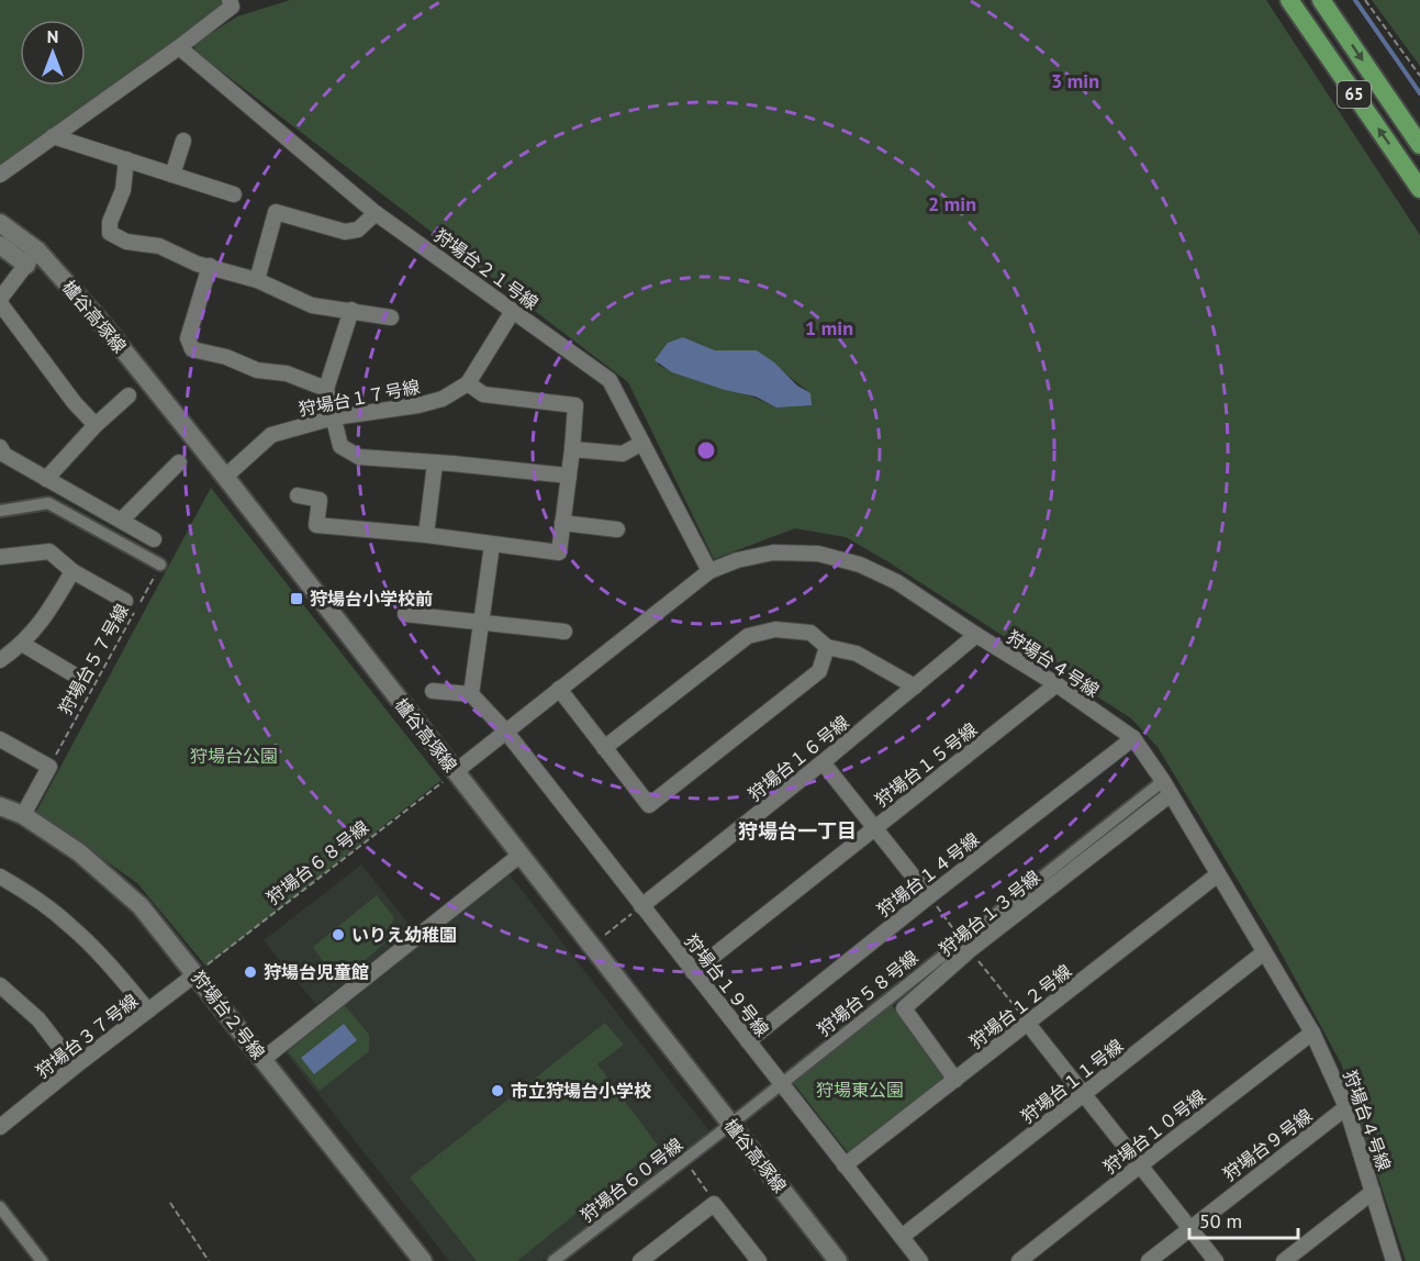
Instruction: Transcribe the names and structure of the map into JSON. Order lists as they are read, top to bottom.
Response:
{
  "streets": {
    "main road": ["65"],
    "street": [
      "狩場台２１号線",
      "櫨谷高塚線",
      "狩場台１７号線",
      "狩場台４号線",
      "狩場台１６号線",
      "狩場台１５号線",
      "狩場台１４号線",
      "狩場台１３号線",
      "狩場台１９号線",
      "狩場台５８号線",
      "狩場台１２号線",
      "狩場台２号線",
      "狩場台３７号線",
      "狩場台１１号線",
      "狩場台１０号線",
      "狩場台９号線",
      "狩場台６０号線"
    ],
    "path": ["狩場台５７号線", "狩場台６８号線"]
  },
  "crossings": [
    ["狩場台２１号線", "狩場台１７号線"],
    ["狩場台２１号線", "狩場台４号線"],
    ["櫨谷高塚線", "狩場台１７号線"],
    ["櫨谷高塚線", "狩場台４号線"],
    ["櫨谷高塚線", "狩場台６８号線"],
    ["櫨谷高塚線", "狩場台５８号線"],
    ["櫨谷高塚線", "狩場台６０号線"],
    ["狩場台４号線", "狩場台１６号線"],
    ["狩場台４号線", "狩場台１５号線"],
    ["狩場台４号線", "狩場台６８号線"],
    ["狩場台４号線", "狩場台１４号線"],
    ["狩場台４号線", "狩場台１３号線"],
    ["狩場台４号線", "狩場台１９号線"],
    ["狩場台４号線", "狩場台１２号線"],
    ["狩場台４号線", "狩場台１１号線"],
    ["狩場台４号線", "狩場台１０号線"],
    ["狩場台４号線", "狩場台９号線"],
    ["狩場台１６号線", "狩場台１９号線"],
    ["狩場台１５号線", "狩場台１９号線"],
    ["狩場台６８号線", "狩場台２号線"],
    ["狩場台６８号線", "狩場台３７号線"],
    ["狩場台１４号線", "狩場台１９号線"],
    ["狩場台１３号線", "狩場台５８号線"],
    ["狩場台１３号線", "狩場台１２号線"],
    ["狩場台１９号線", "狩場台５８号線"],
    ["狩場台１９号線", "狩場台１２号線"],
    ["狩場台１９号線", "狩場台１１号線"],
    ["狩場台５８号線", "狩場台６０号線"],
    ["狩場台２号線", "狩場台３７号線"]
  ],
  "districts": ["狩場台一丁目"],
  "parks": ["狩場台公園", "狩場東公園"],
  "places": {
    "transit": ["狩場台小学校前"],
    "other": ["いりえ幼稚園", "狩場台児童館", "市立狩場台小学校"]
  },
  "scale_bar": "50 m",
  "north": "top",
  "rings": ["3 min", "2 min", "1 min"]
}
